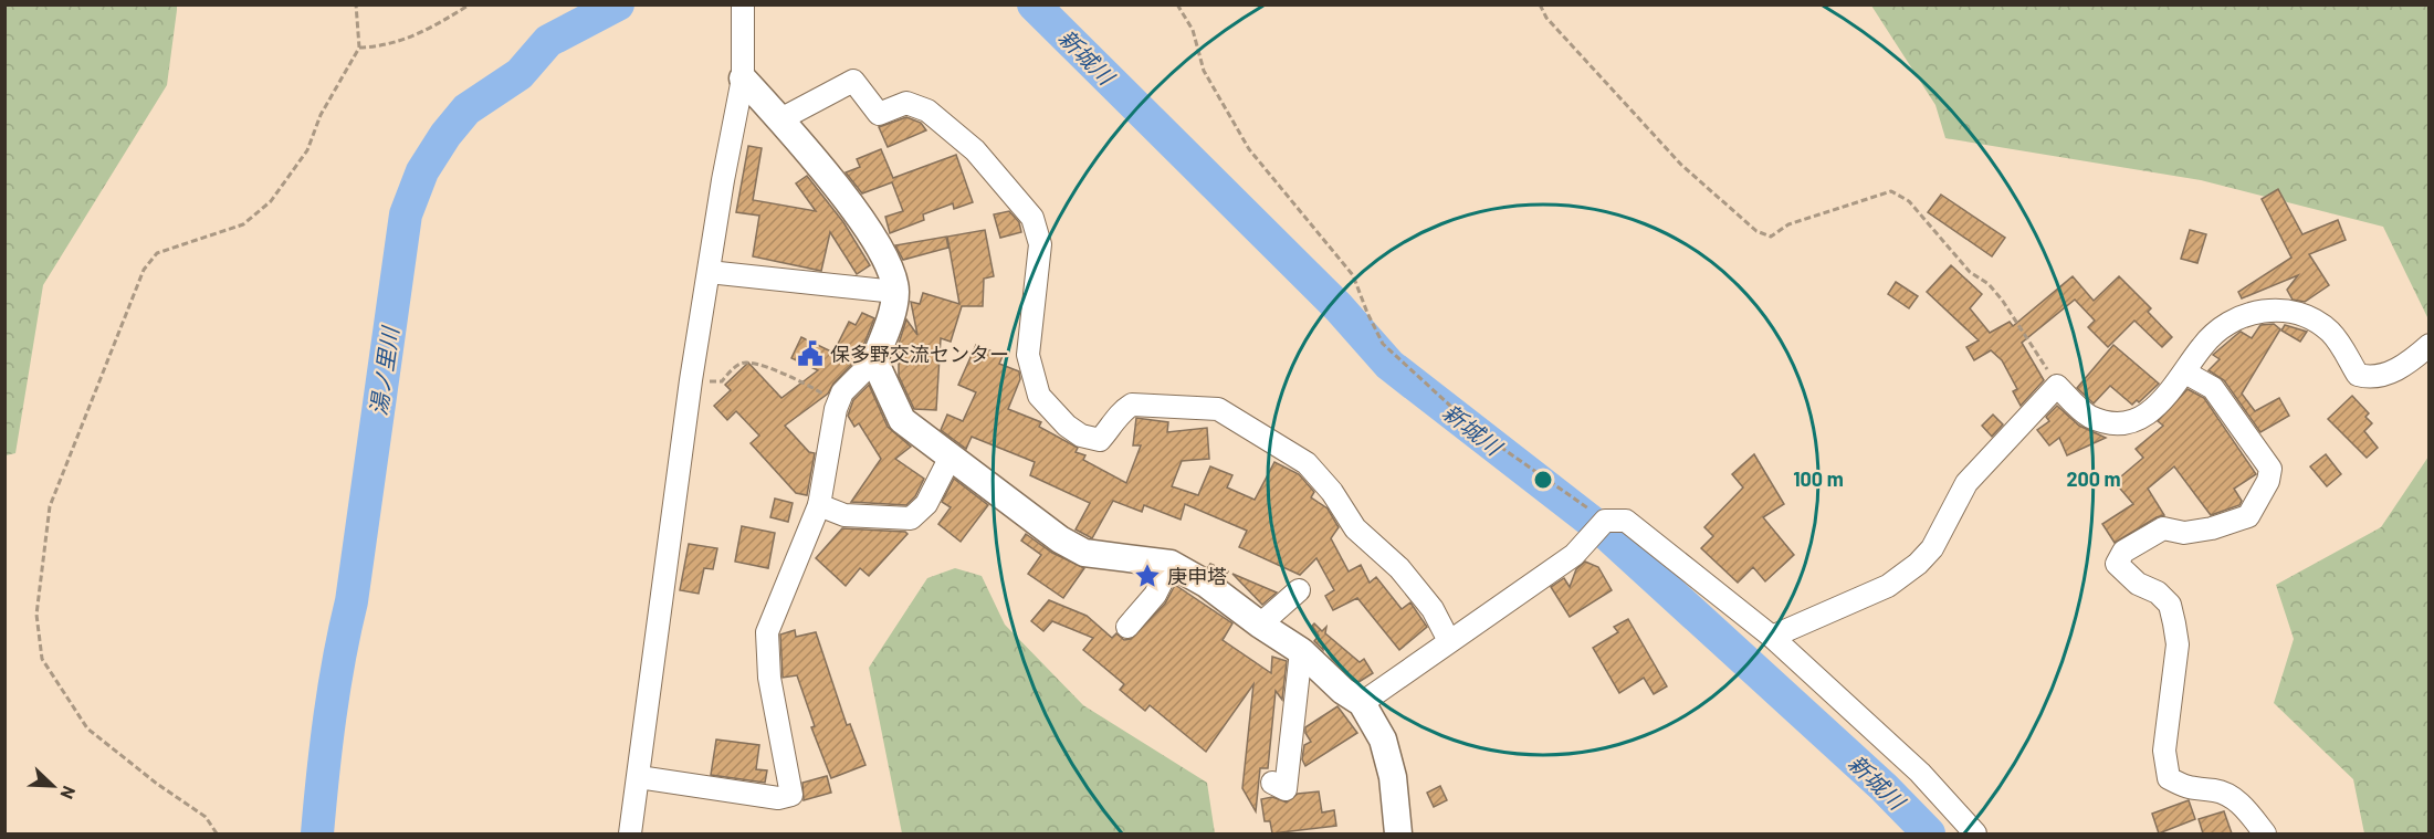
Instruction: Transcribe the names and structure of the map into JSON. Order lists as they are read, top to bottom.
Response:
{
  "water": ["新城川", "湯ノ里川"],
  "places": {
    "public building": ["保多野交流センター"],
    "place": ["庚申塔"]
  },
  "north": "bottom right",
  "rings": ["100 m", "200 m"]
}
